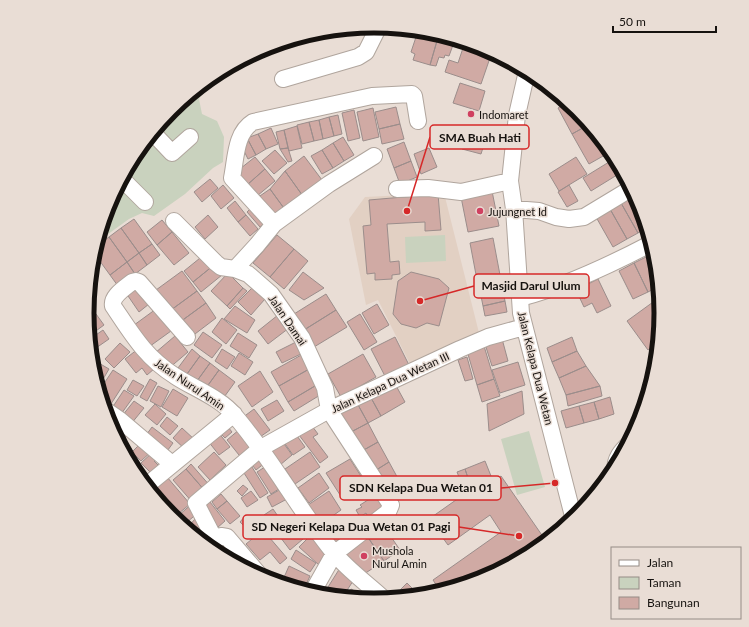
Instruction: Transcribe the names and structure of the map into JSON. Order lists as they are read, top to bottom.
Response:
{
  "streets": {
    "street": [
      "Jalan Damai",
      "Jalan Kelapa Dua Wetan",
      "Jalan Kelapa Dua Wetan III",
      "Jalan Nurul Amin"
    ]
  },
  "crossings": [
    ["Jalan Damai", "Jalan Kelapa Dua Wetan III"],
    ["Jalan Kelapa Dua Wetan", "Jalan Kelapa Dua Wetan III"],
    ["Jalan Kelapa Dua Wetan III", "Jalan Nurul Amin"]
  ],
  "places": [
    "Indomaret",
    "SMA Buah Hati",
    "Jujungnet Id",
    "Masjid Darul Ulum",
    "SDN Kelapa Dua Wetan 01",
    "SD Negeri Kelapa Dua Wetan 01 Pagi",
    "Mushola Nurul Amin"
  ],
  "legend": ["Jalan", "Taman", "Bangunan"],
  "scale_bar": "50 m"
}
